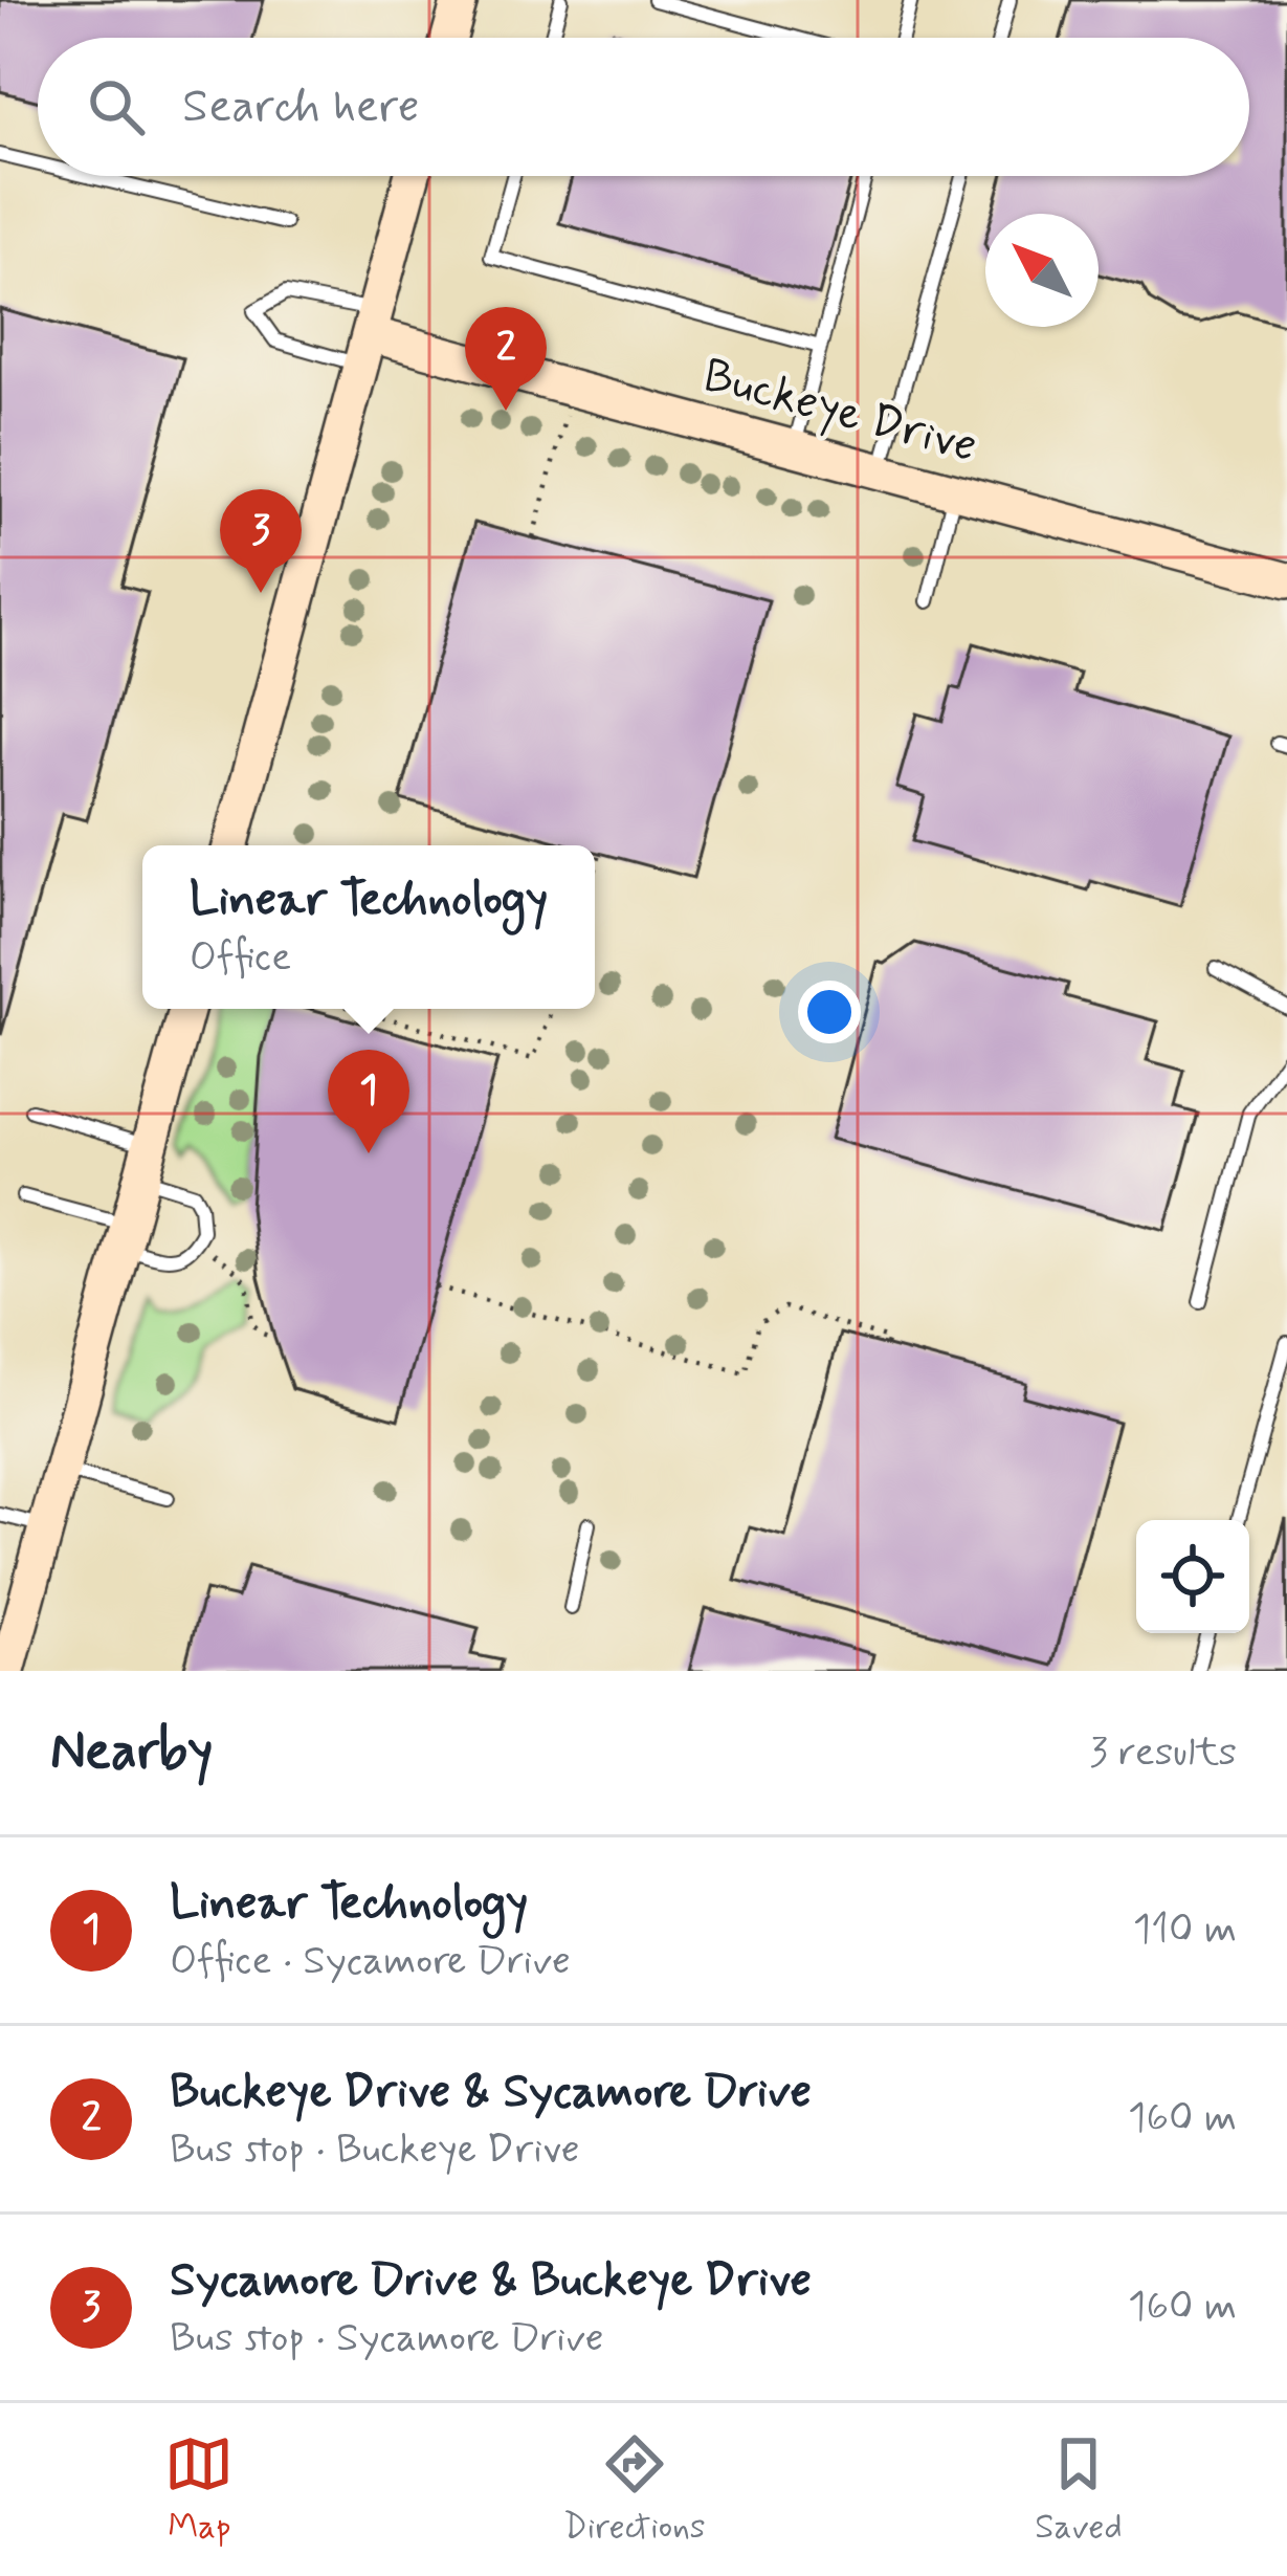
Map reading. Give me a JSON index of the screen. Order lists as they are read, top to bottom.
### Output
{
  "streets": {
    "street": ["Buckeye Drive"]
  },
  "north": "top left",
  "page": {
    "search": "Search here",
    "pins": ["2", "3", "1"],
    "popup": ["Linear Technology", "Office"],
    "heading": ["Nearby", "3 results"],
    "list": [
      {
        "mark": "1",
        "name": "Linear Technology",
        "note": "Office · Sycamore Drive",
        "value": "110 m"
      },
      {
        "mark": "2",
        "name": "Buckeye Drive & Sycamore Drive",
        "note": "Bus stop · Buckeye Drive",
        "value": "160 m"
      },
      {
        "mark": "3",
        "name": "Sycamore Drive & Buckeye Drive",
        "note": "Bus stop · Sycamore Drive",
        "value": "160 m"
      }
    ],
    "nav": ["Map", "Directions", "Saved"]
  }
}
